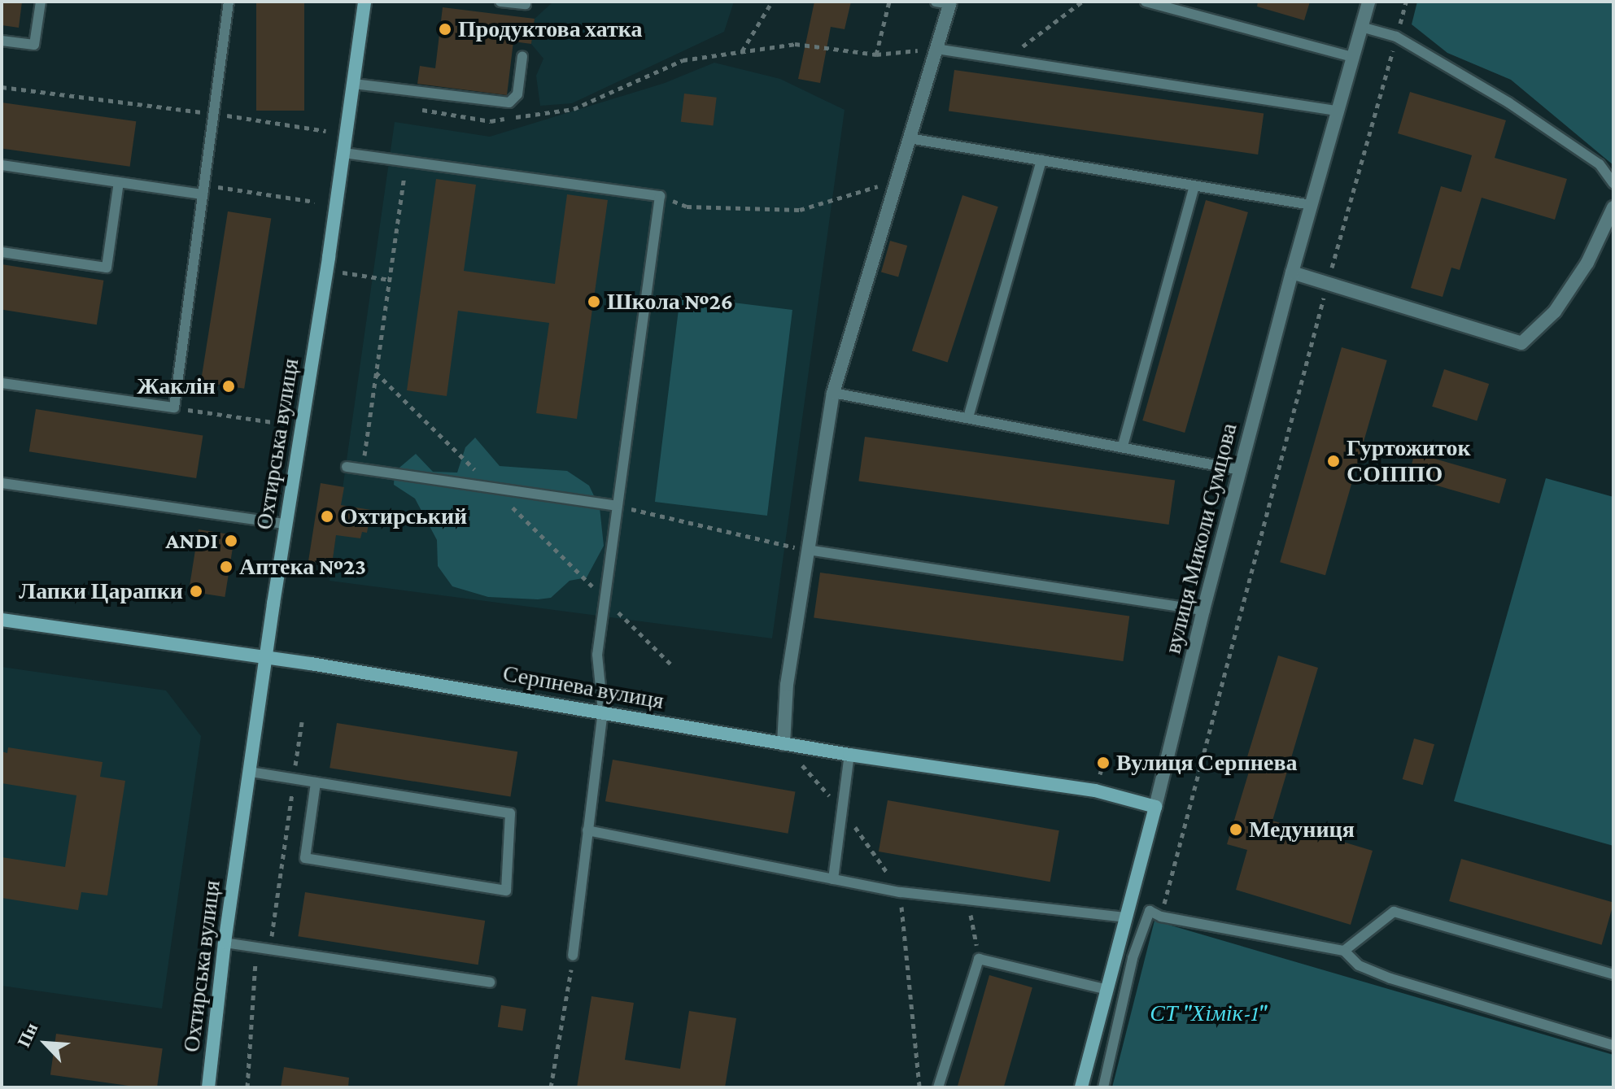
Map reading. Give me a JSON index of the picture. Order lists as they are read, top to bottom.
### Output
{
  "streets": {
    "street": ["Охтирська вулиця", "вулиця Миколи Сумцова", "Серпнева вулиця"]
  },
  "crossings": [
    ["Охтирська вулиця", "Серпнева вулиця"],
    ["вулиця Миколи Сумцова", "Серпнева вулиця"]
  ],
  "parks": ["СТ \"Хімік-1\""],
  "places": [
    "Продуктова хатка",
    "Школа №26",
    "Жаклін",
    "Гуртожиток СОІППО",
    "Охтирський",
    "ANDI",
    "Аптека №23",
    "Лапки Царапки",
    "Вулиця Серпнева",
    "Медуниця"
  ],
  "north": "top left"
}
